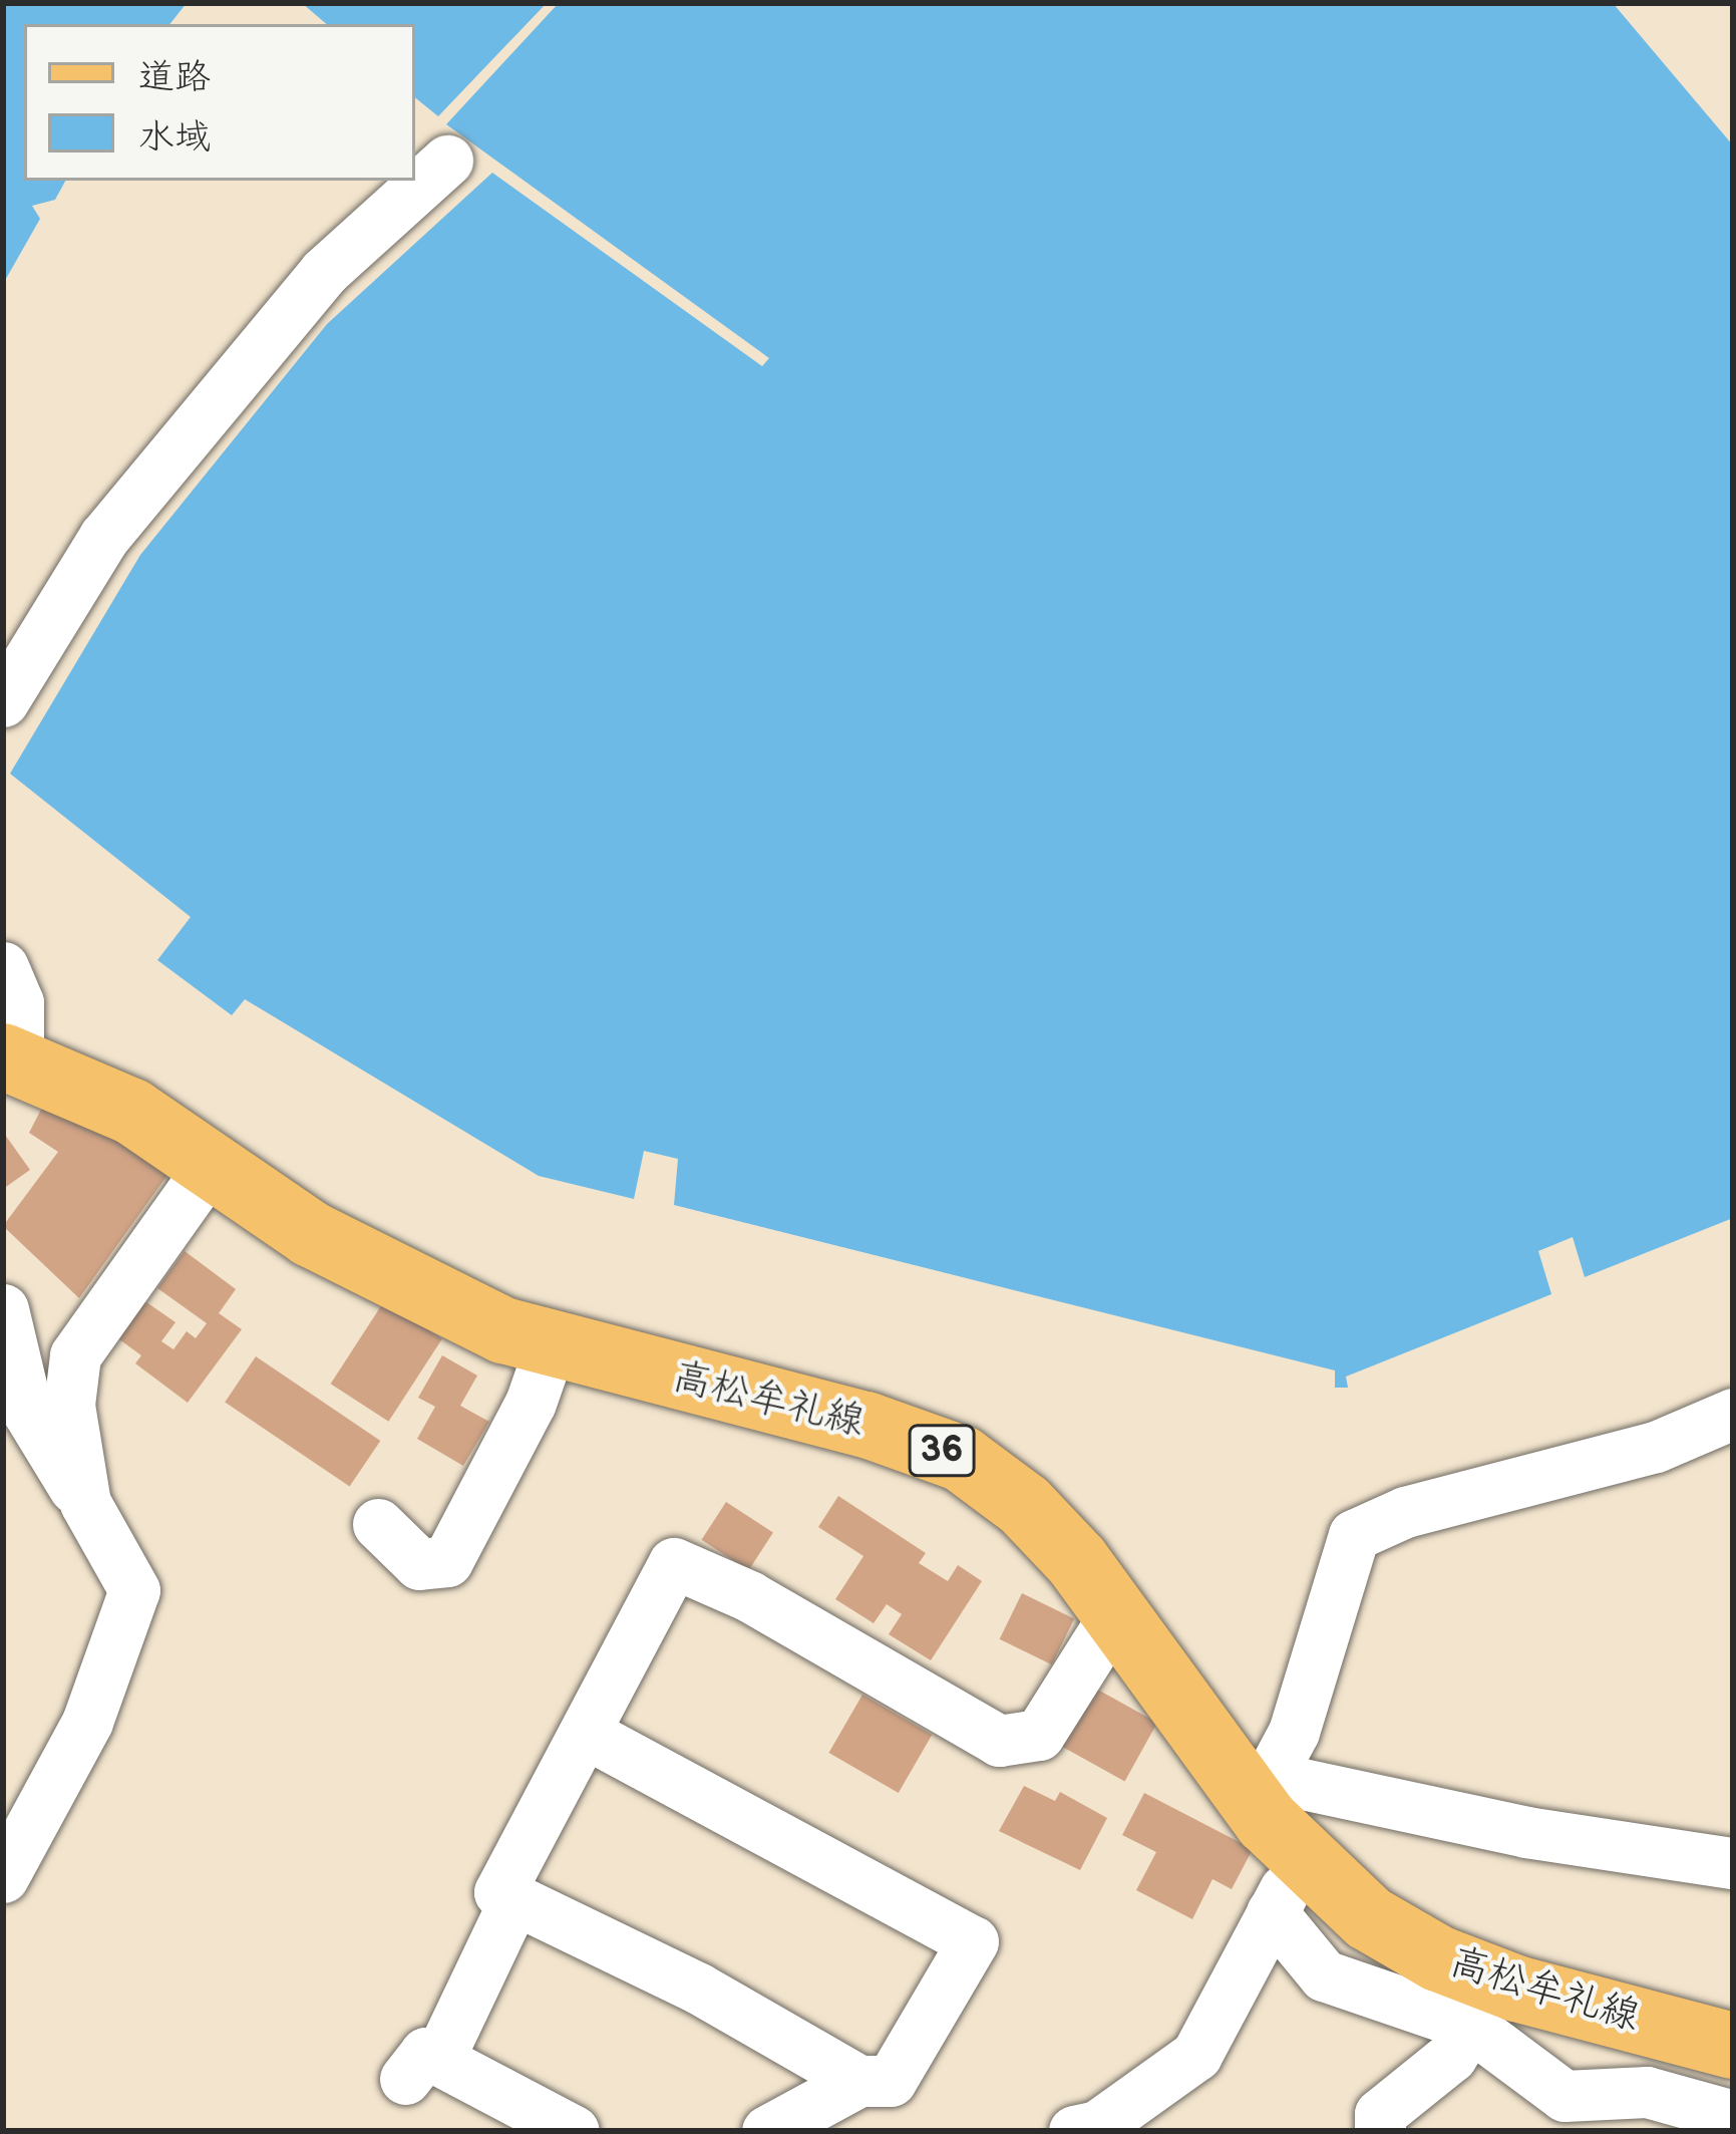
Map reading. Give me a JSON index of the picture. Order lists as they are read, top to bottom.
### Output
{
  "streets": {
    "main road": ["高松牟礼線", "36"]
  },
  "legend": ["道路", "水域"]
}
